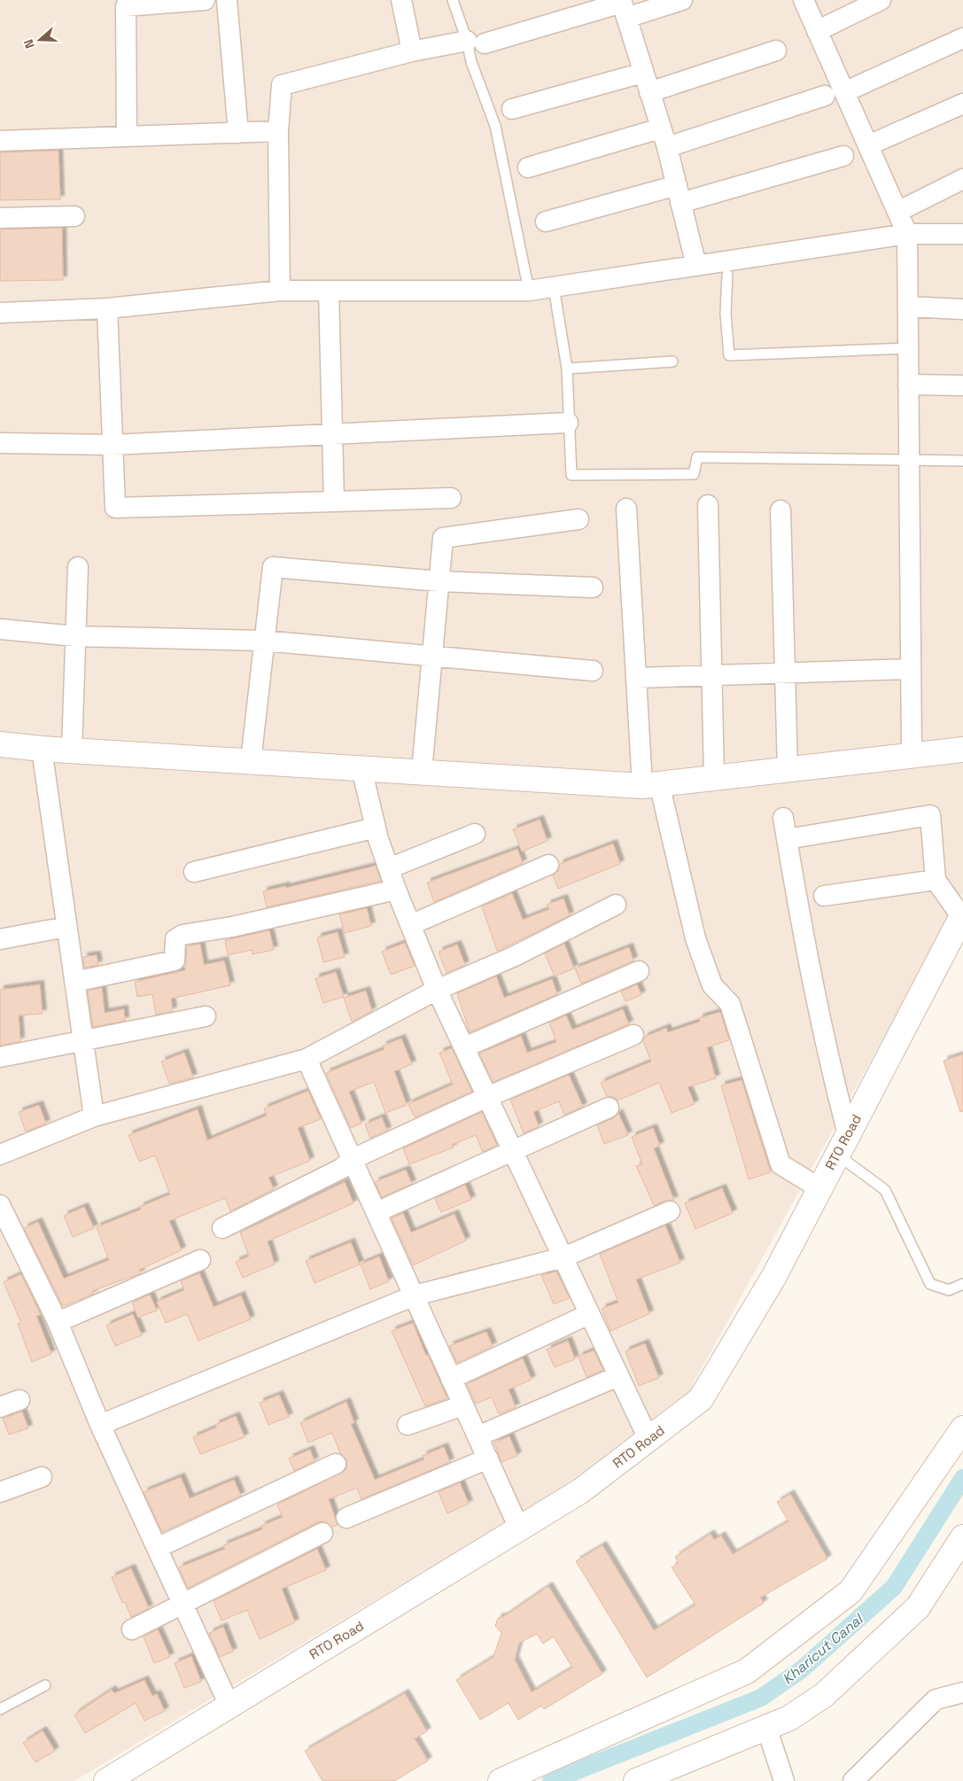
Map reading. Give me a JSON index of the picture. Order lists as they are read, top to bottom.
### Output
{
  "streets": {
    "street": ["RTO Road"]
  },
  "water": ["Kharicut Canal"],
  "north": "left"
}
